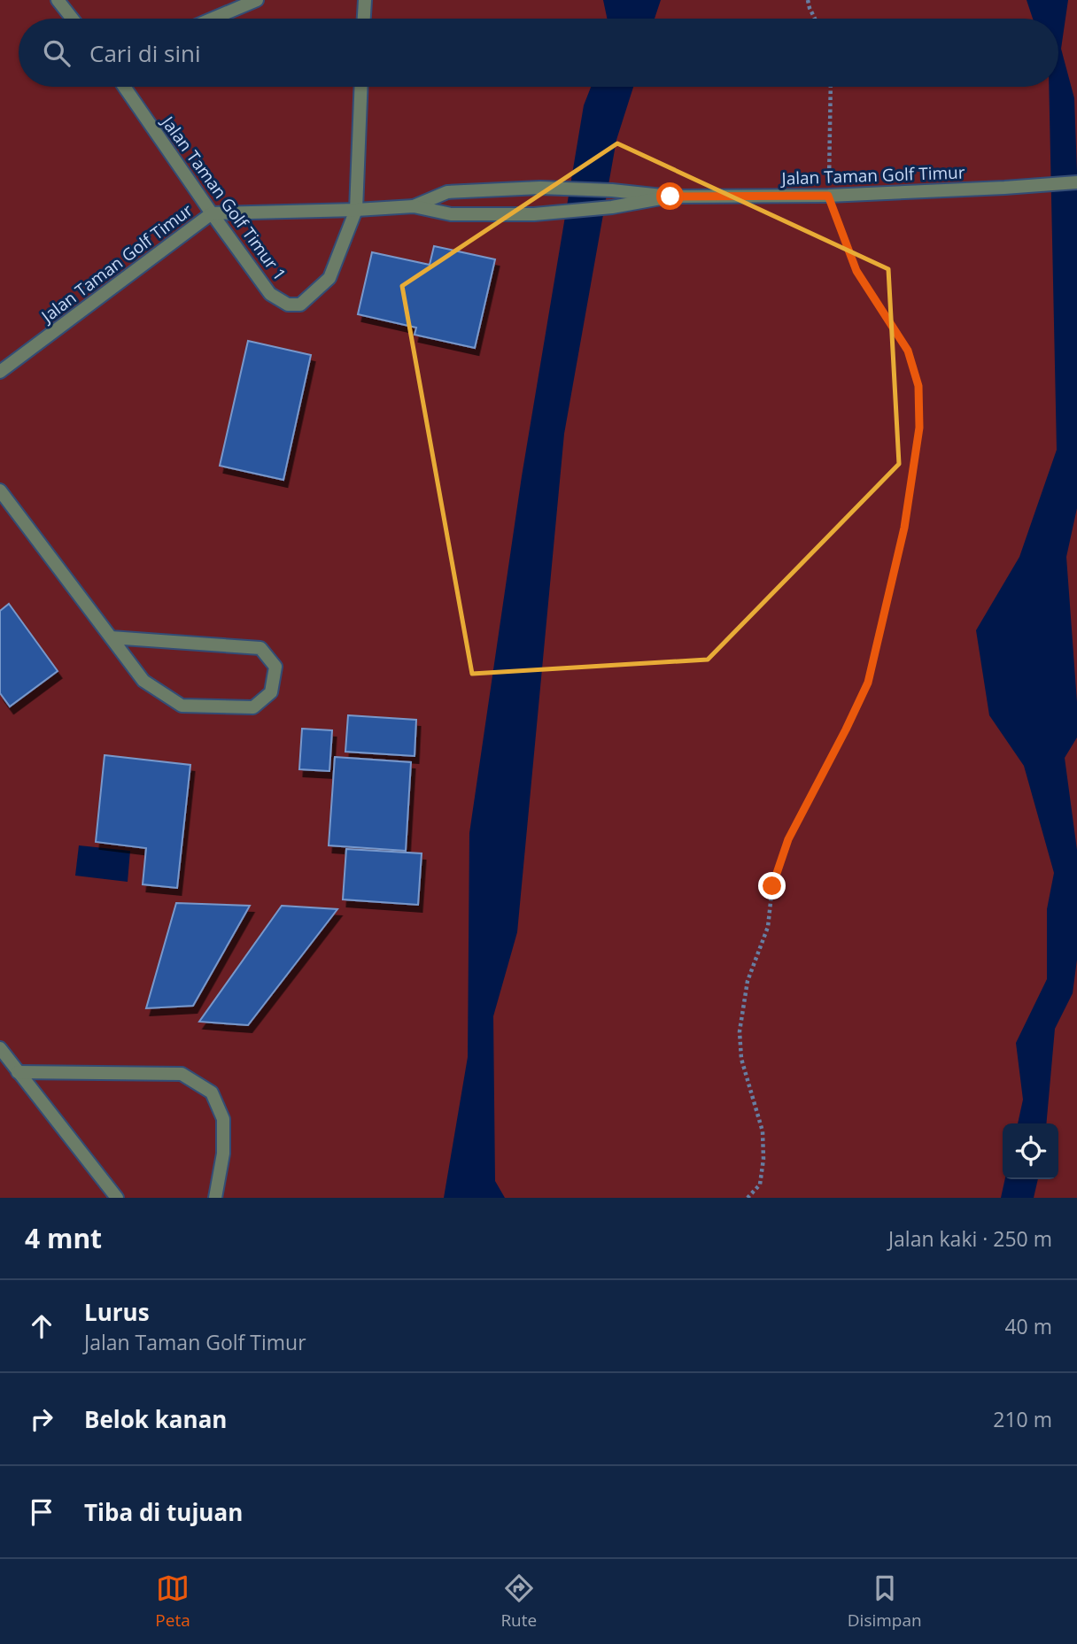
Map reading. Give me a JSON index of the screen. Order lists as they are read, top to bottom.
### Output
{
  "streets": {
    "street": ["Jalan Taman Golf Timur", "Jalan Taman Golf Timur 1"]
  },
  "crossings": [
    ["Jalan Taman Golf Timur", "Jalan Taman Golf Timur 1"]
  ],
  "page": {
    "search": "Cari di sini",
    "heading": ["4 mnt", "Jalan kaki · 250 m"],
    "list": [
      ["Lurus", "Jalan Taman Golf Timur", "40 m"],
      ["Belok kanan", "210 m"],
      "Tiba di tujuan"
    ],
    "nav": ["Peta", "Rute", "Disimpan"]
  }
}
